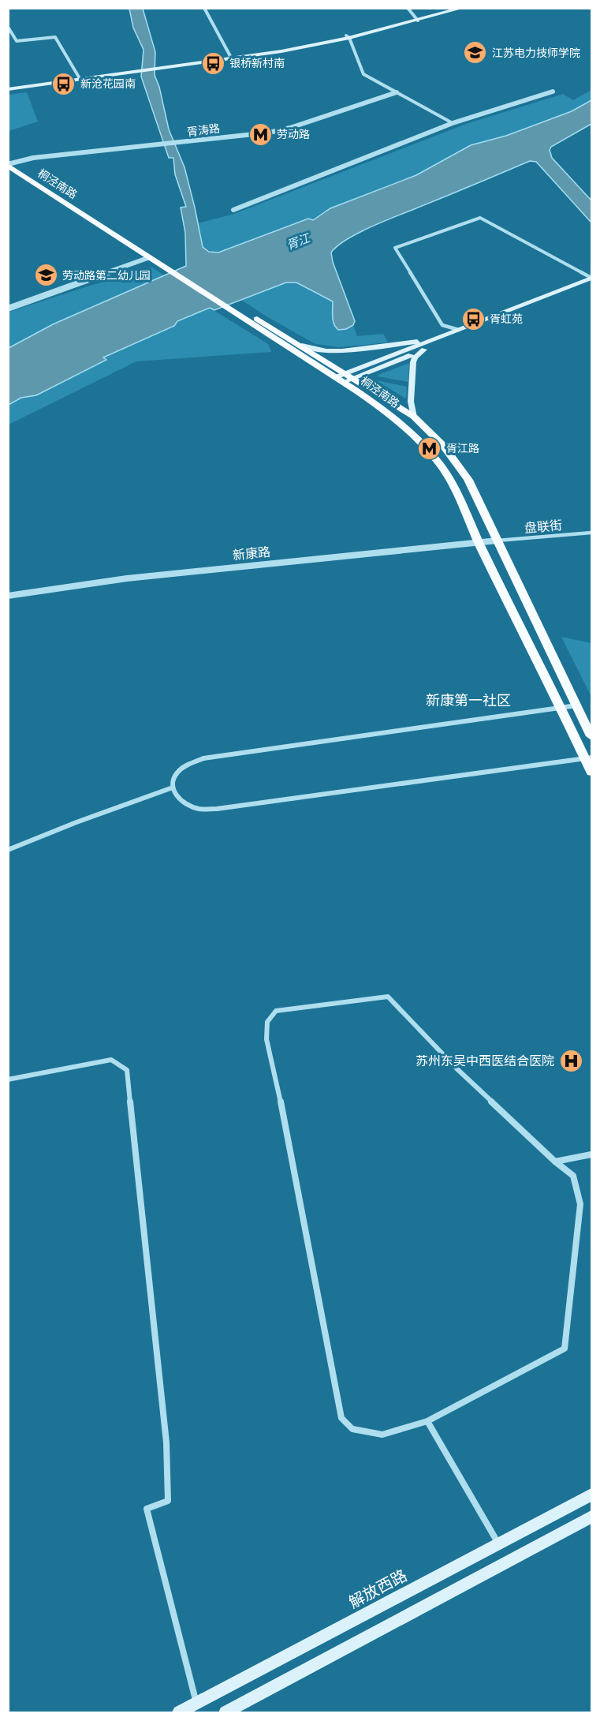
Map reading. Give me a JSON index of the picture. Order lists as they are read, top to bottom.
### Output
{
  "streets": {
    "main road": ["桐泾南路", "解放西路"],
    "street": ["胥涛路", "盘联街", "新康路"]
  },
  "crossings": [
    ["胥涛路", "桐泾南路"],
    ["桐泾南路", "盘联街"],
    ["桐泾南路", "新康路"],
    ["盘联街", "新康路"]
  ],
  "districts": ["新康第一社区"],
  "water": ["胥江"],
  "places": {
    "school or university": ["江苏电力技师学院", "劳动路第二幼儿园"],
    "bus stop": ["银桥新村南", "新沧花园南", "胥虹苑"],
    "metro station": ["劳动路", "胥江路"],
    "hospital": ["苏州东吴中西医结合医院"]
  }
}
